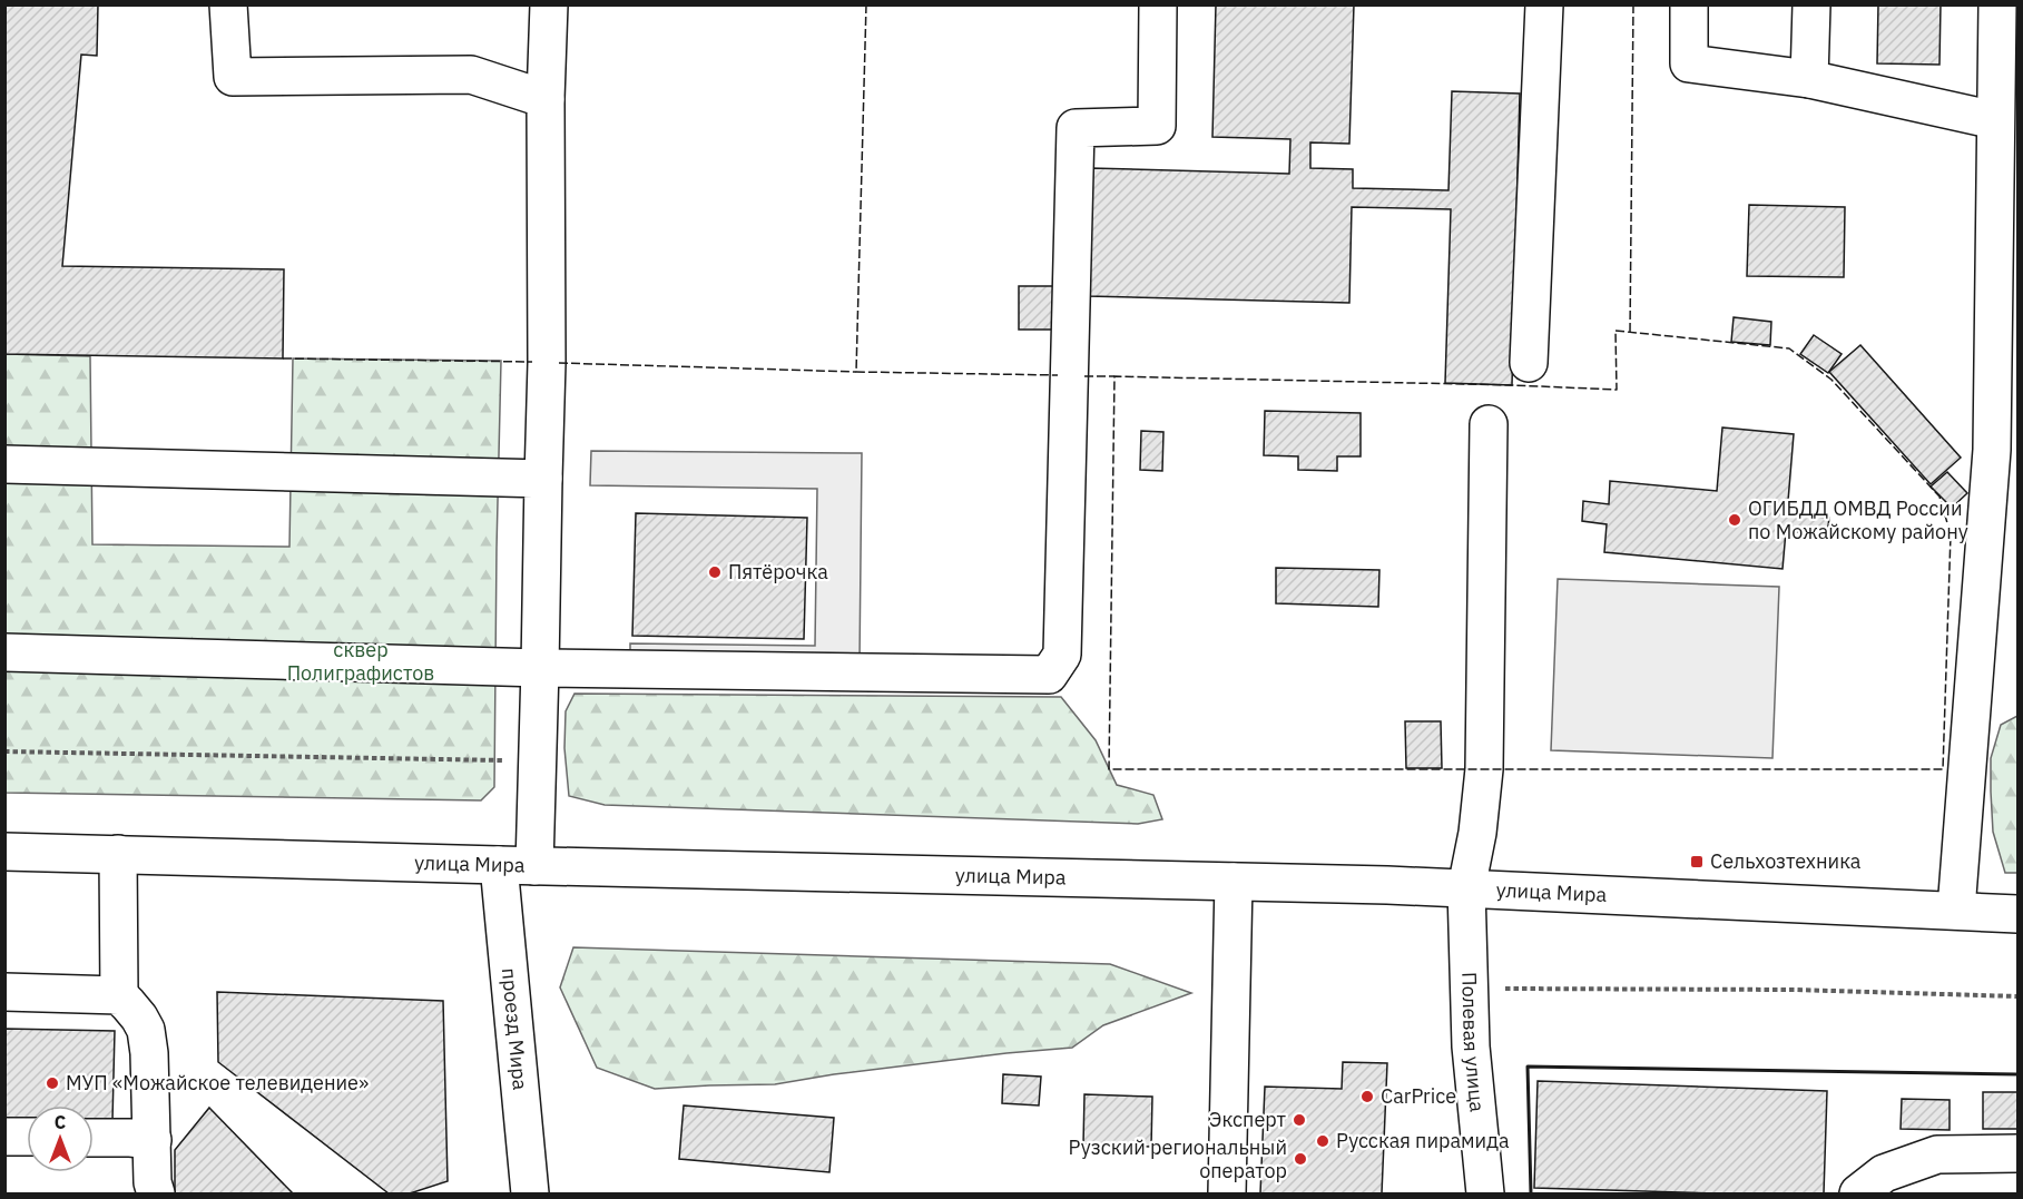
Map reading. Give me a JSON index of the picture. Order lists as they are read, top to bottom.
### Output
{
  "streets": {
    "main road": ["улица Мира", "проезд Мира", "Полевая улица"]
  },
  "crossings": [
    ["улица Мира", "проезд Мира"],
    ["улица Мира", "Полевая улица"]
  ],
  "parks": ["сквер Полиграфистов"],
  "places": {
    "other": [
      "ОГИБДД ОМВД России по Можайскому району",
      "Пятёрочка",
      "МУП «Можайское телевидение»",
      "CarPrice",
      "Эксперт",
      "Русская пирамида",
      "Рузский региональный оператор"
    ],
    "transit": ["Сельхозтехника"]
  },
  "north": "top"
}
